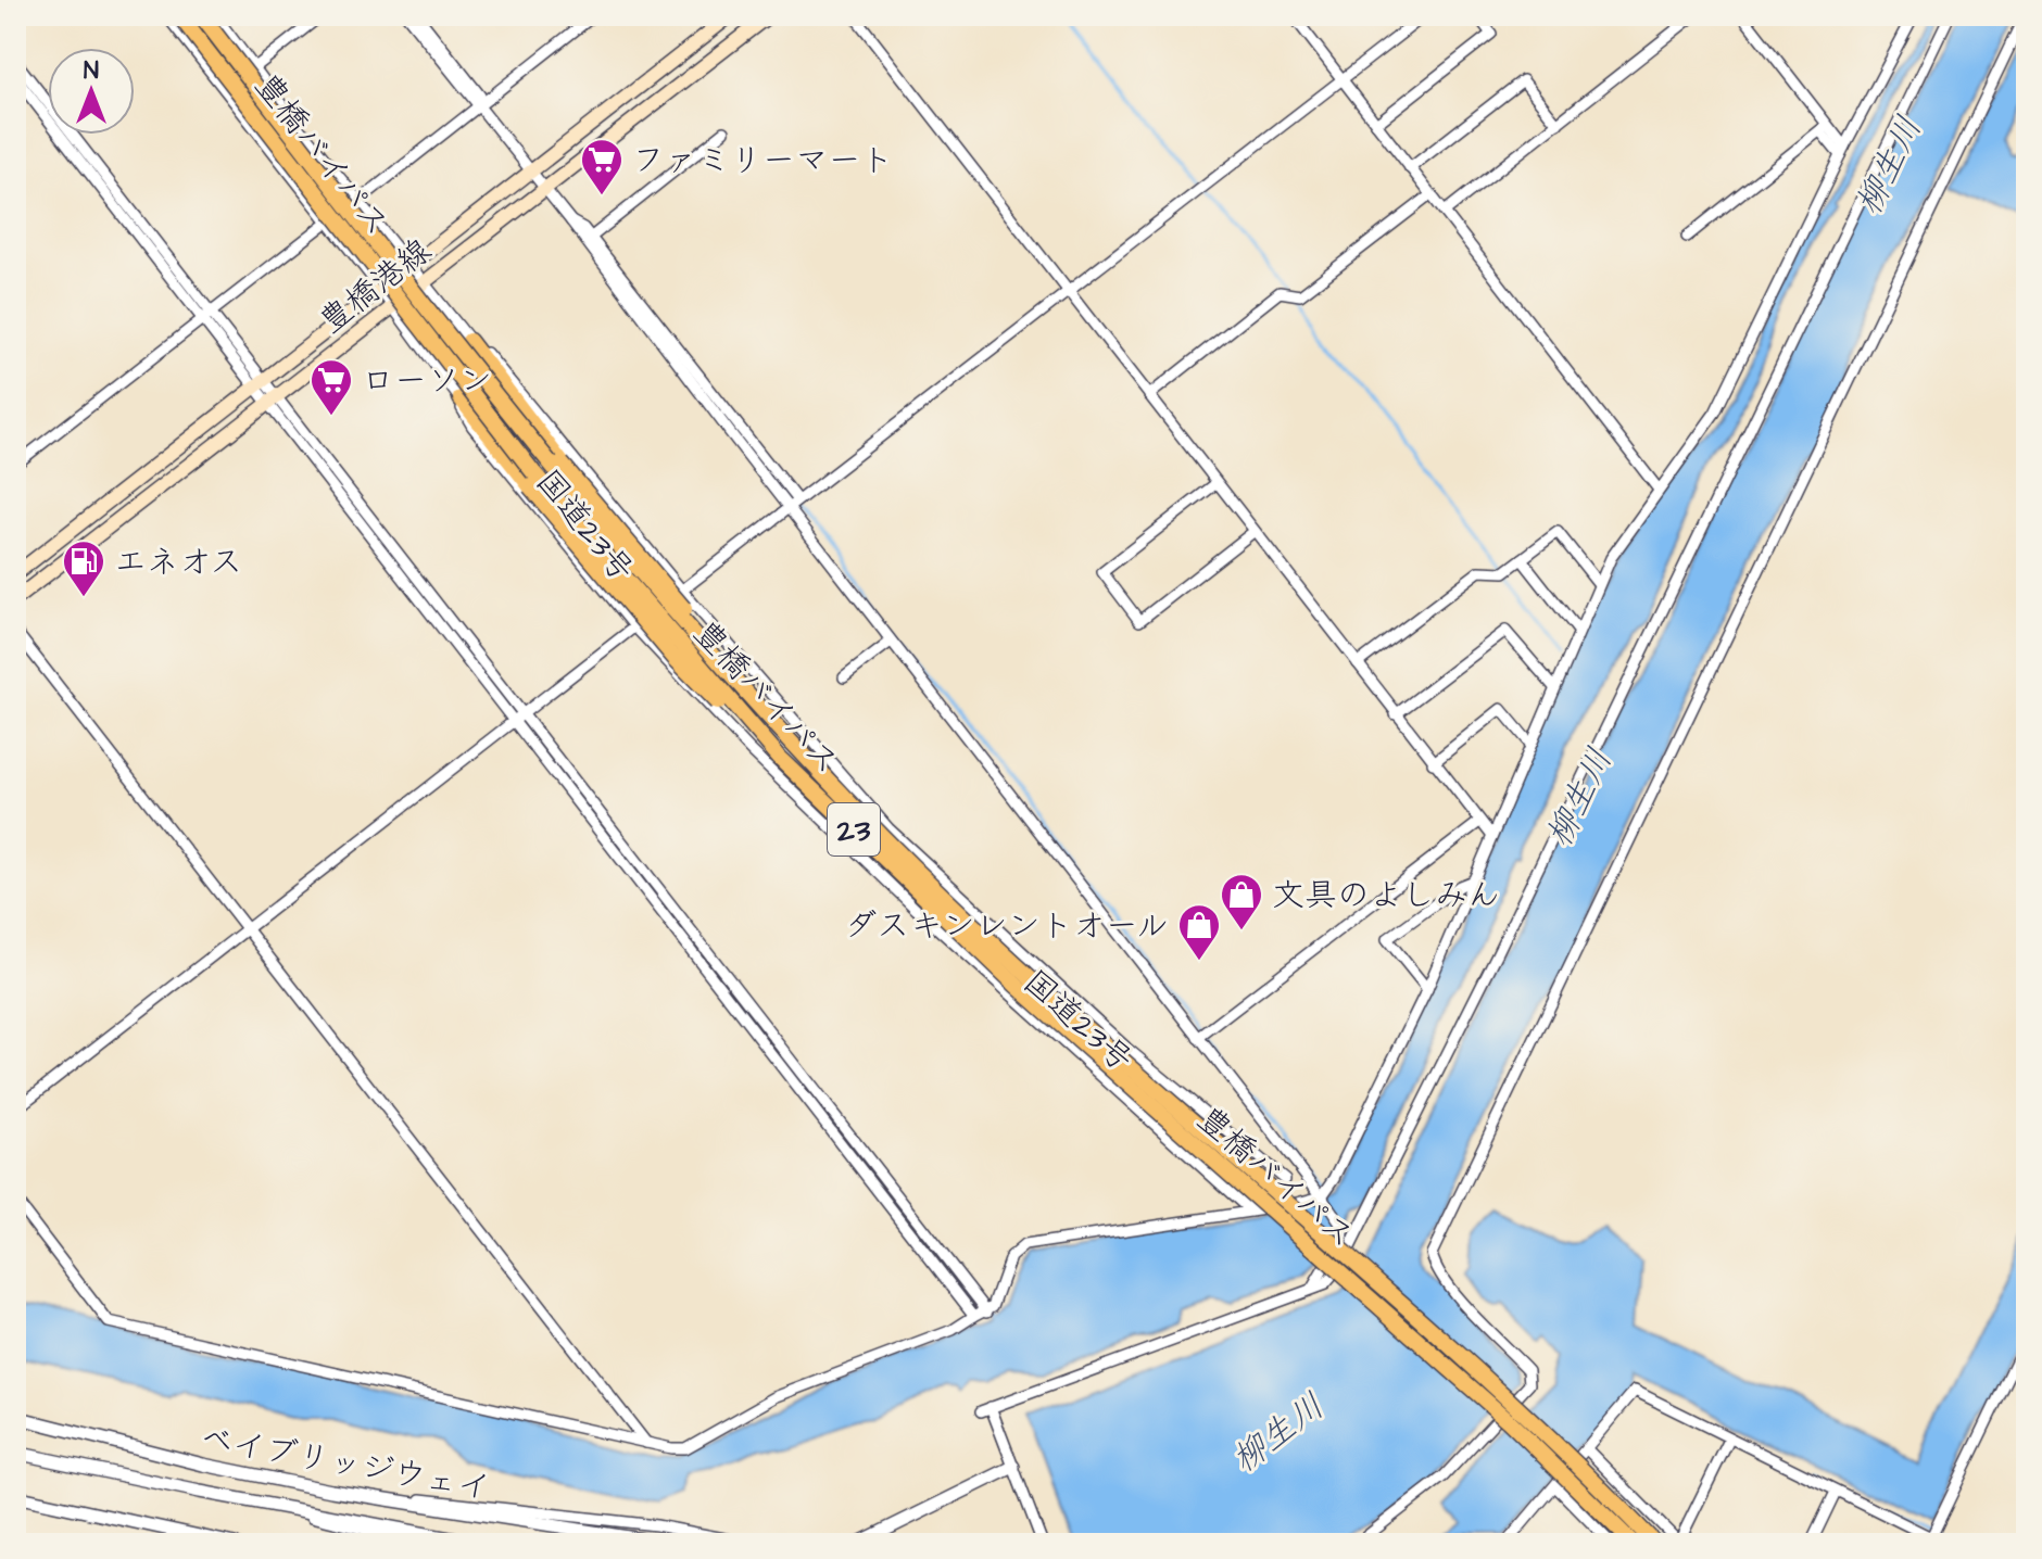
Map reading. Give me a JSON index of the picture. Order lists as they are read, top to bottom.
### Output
{
  "streets": {
    "highway": ["豊橋バイパス", "23"],
    "main road": ["豊橋港線"],
    "street": ["国道23号", "ベイブリッジウェイ"]
  },
  "crossings": [
    ["豊橋バイパス", "23"],
    ["国道23号", "23"]
  ],
  "water": ["柳生川"],
  "places": {
    "supermarket": ["ファミリーマート", "ローソン"],
    "fuel station": ["エネオス"],
    "shop": ["文具のよしみん", "ダスキンレントオール"]
  },
  "north": "top"
}
